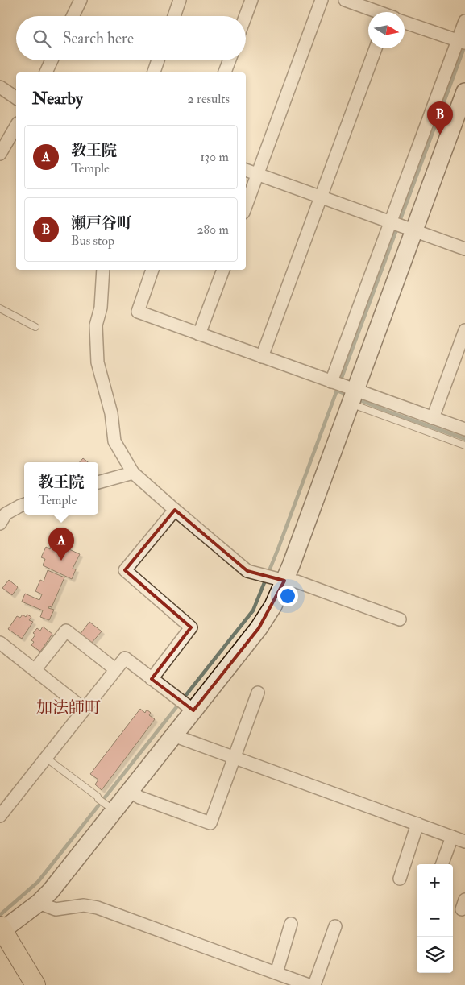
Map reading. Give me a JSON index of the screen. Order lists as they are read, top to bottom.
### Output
{
  "districts": ["加法師町"],
  "north": "right",
  "page": {
    "search": "Search here",
    "heading": ["Nearby", "2 results"],
    "pins": ["B", "A"],
    "list": [
      {
        "mark": "A",
        "name": "教王院",
        "note": "Temple",
        "value": "130 m"
      },
      {
        "mark": "B",
        "name": "瀬戸谷町",
        "note": "Bus stop",
        "value": "280 m"
      }
    ],
    "popup": ["教王院", "Temple"],
    "map_buttons": ["+", "−"]
  }
}
